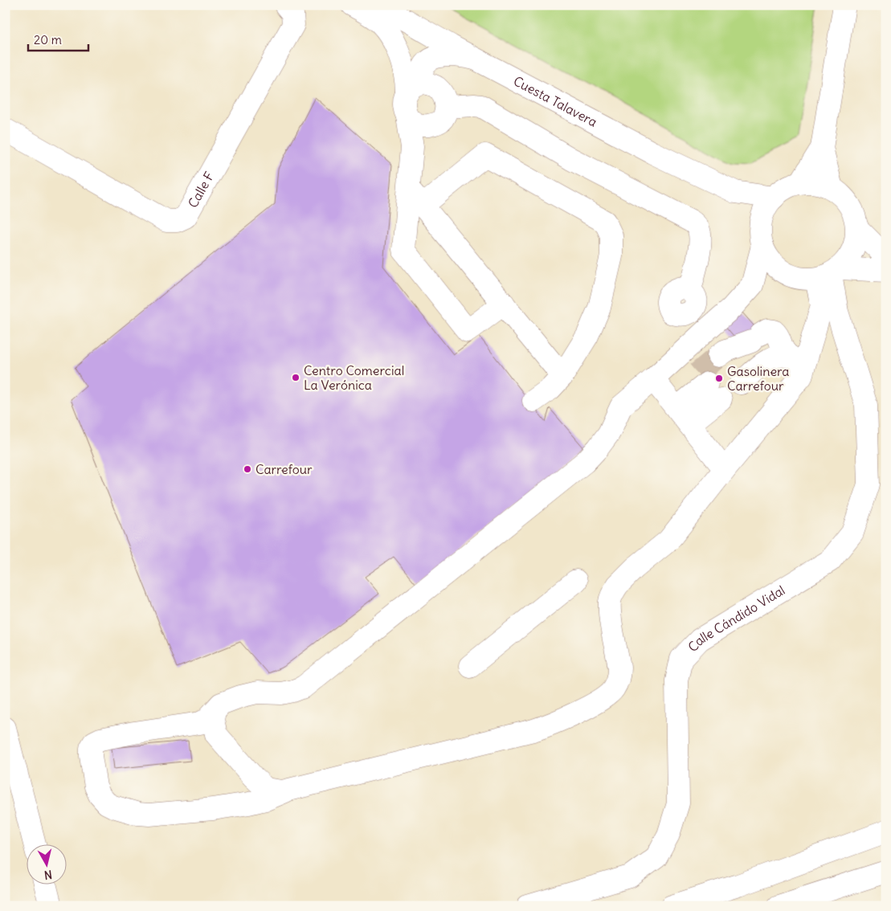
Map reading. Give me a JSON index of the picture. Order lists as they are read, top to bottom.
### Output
{
  "streets": {
    "street": ["Cuesta Talavera", "Calle F", "Calle Cándido Vidal"]
  },
  "crossings": [
    ["Cuesta Talavera", "Calle Cándido Vidal"]
  ],
  "places": ["Centro Comercial La Verónica", "Gasolinera Carrefour", "Carrefour"],
  "scale_bar": "20 m",
  "north": "bottom"
}
